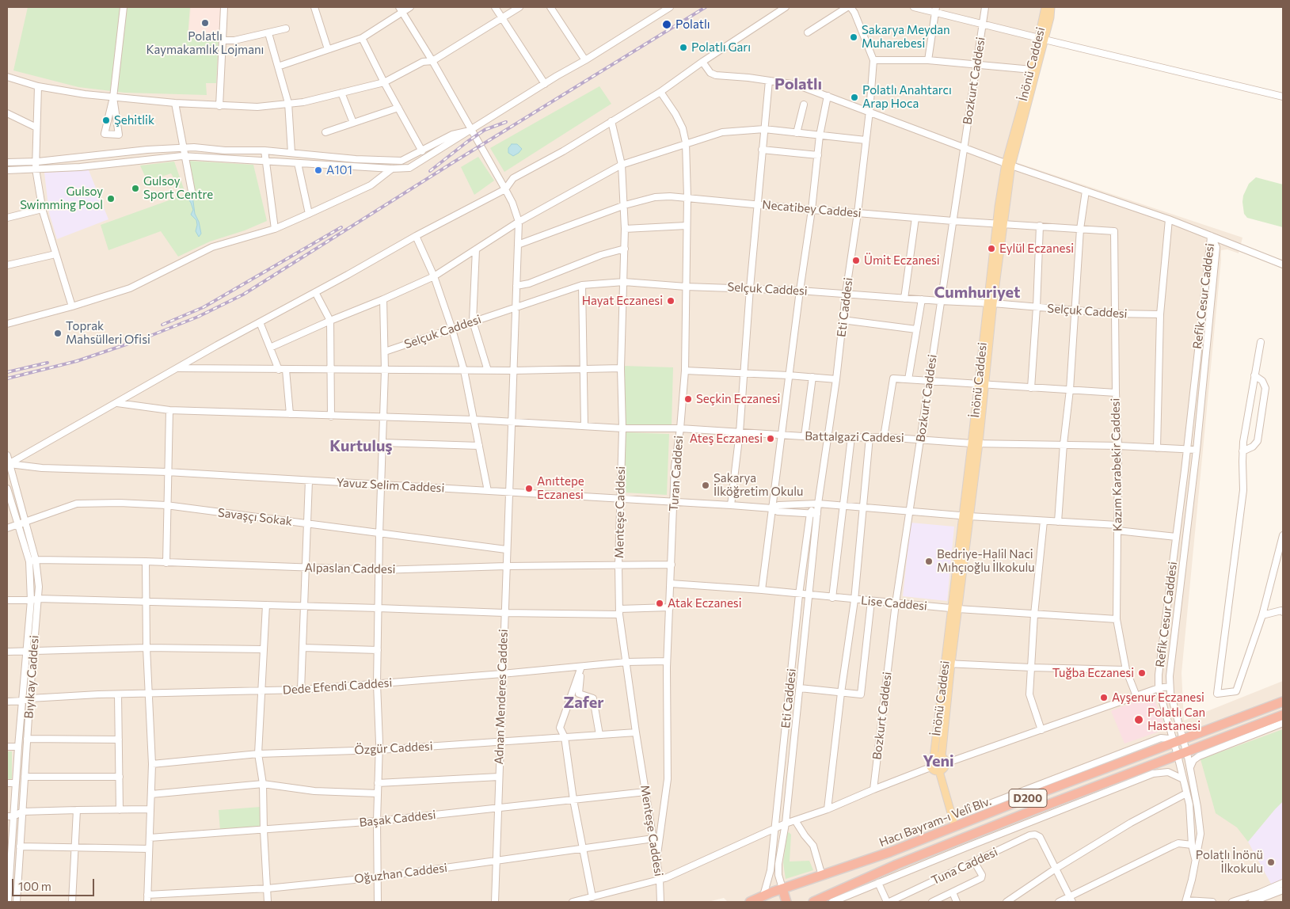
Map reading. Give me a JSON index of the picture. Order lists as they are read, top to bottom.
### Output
{
  "streets": {
    "highway": ["D200", "Hacı Bayram-ı Velî Blv."],
    "main road": ["İnönü Caddesi"],
    "street": [
      "Bozkurt Caddesi",
      "Necatibey Caddesi",
      "Selçuk Caddesi",
      "Refik Cesur Caddesi",
      "Eti Caddesi",
      "Battalgazi Caddesi",
      "Kazım Karabekir Caddesi",
      "Turan Caddesi",
      "Yavuz Selim Caddesi",
      "Menteşe Caddesi",
      "Savaşçı Sokak",
      "Alpaslan Caddesi",
      "Lise Caddesi",
      "Bıyıkay Caddesi",
      "Dede Efendi Caddesi",
      "Adnan Menderes Caddesi",
      "Özgür Caddesi",
      "Başak Caddesi",
      "Tuna Caddesi",
      "Oğuzhan Caddesi"
    ]
  },
  "crossings": [
    ["İnönü Caddesi", "Necatibey Caddesi"],
    ["İnönü Caddesi", "Selçuk Caddesi"],
    ["İnönü Caddesi", "Battalgazi Caddesi"],
    ["İnönü Caddesi", "Yavuz Selim Caddesi"],
    ["İnönü Caddesi", "Lise Caddesi"],
    ["Bozkurt Caddesi", "Necatibey Caddesi"],
    ["Bozkurt Caddesi", "Selçuk Caddesi"],
    ["Bozkurt Caddesi", "Battalgazi Caddesi"],
    ["Bozkurt Caddesi", "Yavuz Selim Caddesi"],
    ["Bozkurt Caddesi", "Lise Caddesi"],
    ["Necatibey Caddesi", "Eti Caddesi"],
    ["Necatibey Caddesi", "Kazım Karabekir Caddesi"],
    ["Necatibey Caddesi", "Turan Caddesi"],
    ["Necatibey Caddesi", "Menteşe Caddesi"],
    ["Necatibey Caddesi", "Adnan Menderes Caddesi"],
    ["Selçuk Caddesi", "Eti Caddesi"],
    ["Selçuk Caddesi", "Kazım Karabekir Caddesi"],
    ["Selçuk Caddesi", "Turan Caddesi"],
    ["Selçuk Caddesi", "Menteşe Caddesi"],
    ["Selçuk Caddesi", "Adnan Menderes Caddesi"],
    ["Refik Cesur Caddesi", "Battalgazi Caddesi"],
    ["Refik Cesur Caddesi", "Yavuz Selim Caddesi"],
    ["Refik Cesur Caddesi", "Hacı Bayram-ı Velî Blv."],
    ["Eti Caddesi", "Battalgazi Caddesi"],
    ["Eti Caddesi", "Yavuz Selim Caddesi"],
    ["Eti Caddesi", "Lise Caddesi"],
    ["Eti Caddesi", "D200"],
    ["Eti Caddesi", "Hacı Bayram-ı Velî Blv."],
    ["Battalgazi Caddesi", "Kazım Karabekir Caddesi"],
    ["Battalgazi Caddesi", "Turan Caddesi"],
    ["Battalgazi Caddesi", "Menteşe Caddesi"],
    ["Battalgazi Caddesi", "Adnan Menderes Caddesi"],
    ["Kazım Karabekir Caddesi", "Yavuz Selim Caddesi"],
    ["Kazım Karabekir Caddesi", "Lise Caddesi"],
    ["Turan Caddesi", "Yavuz Selim Caddesi"],
    ["Turan Caddesi", "Menteşe Caddesi"],
    ["Turan Caddesi", "Alpaslan Caddesi"],
    ["Turan Caddesi", "Lise Caddesi"],
    ["Turan Caddesi", "Dede Efendi Caddesi"],
    ["Yavuz Selim Caddesi", "Menteşe Caddesi"],
    ["Yavuz Selim Caddesi", "Bıyıkay Caddesi"],
    ["Yavuz Selim Caddesi", "Adnan Menderes Caddesi"],
    ["Menteşe Caddesi", "Alpaslan Caddesi"],
    ["Menteşe Caddesi", "Dede Efendi Caddesi"],
    ["Menteşe Caddesi", "Özgür Caddesi"],
    ["Menteşe Caddesi", "Başak Caddesi"],
    ["Menteşe Caddesi", "Oğuzhan Caddesi"],
    ["Savaşçı Sokak", "Bıyıkay Caddesi"],
    ["Savaşçı Sokak", "Adnan Menderes Caddesi"],
    ["Alpaslan Caddesi", "Bıyıkay Caddesi"],
    ["Alpaslan Caddesi", "Adnan Menderes Caddesi"],
    ["Bıyıkay Caddesi", "Dede Efendi Caddesi"],
    ["Dede Efendi Caddesi", "Adnan Menderes Caddesi"],
    ["Adnan Menderes Caddesi", "Özgür Caddesi"],
    ["Adnan Menderes Caddesi", "Başak Caddesi"],
    ["Adnan Menderes Caddesi", "Oğuzhan Caddesi"],
    ["D200", "Hacı Bayram-ı Velî Blv."]
  ],
  "districts": [
    "Polatlı",
    "Cumhuriyet",
    "Kurtuluş",
    "Zafer",
    "Yeni"
  ],
  "places": [
    "Polatlı Kaymakamlık Lojmanı",
    "Polatlı",
    "Sakarya Meydan Muharebesi",
    "Polatlı Garı",
    "Polatlı Anahtarcı Arap Hoca",
    "Şehitlik",
    "A101",
    "Gulsoy Sport Centre",
    "Gulsoy Swimming Pool",
    "Eylül Eczanesi",
    "Ümit Eczanesi",
    "Hayat Eczanesi",
    "Toprak Mahsülleri Ofisi",
    "Seçkin Eczanesi",
    "Ateş Eczanesi",
    "Sakarya İlköğretim Okulu",
    "Anıttepe Eczanesi",
    "Bedriye-Halil Naci Mıhçıoğlu İlkokulu",
    "Atak Eczanesi",
    "Tuğba Eczanesi",
    "Ayşenur Eczanesi",
    "Polatlı Can Hastanesi",
    "Polatlı İnönü İlkokulu"
  ],
  "scale_bar": "100 m"
}
